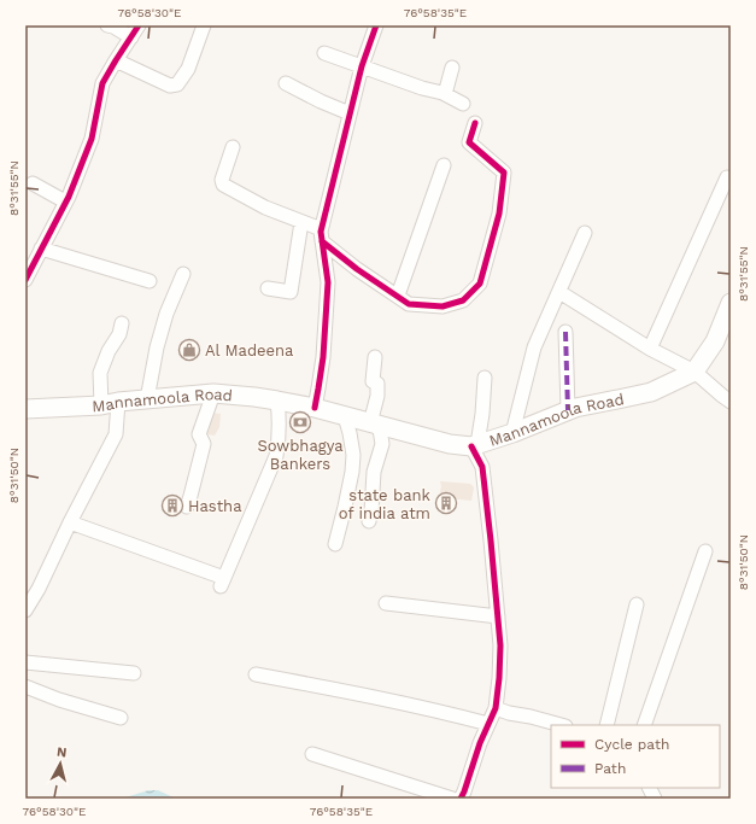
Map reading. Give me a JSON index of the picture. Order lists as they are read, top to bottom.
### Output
{
  "streets": {
    "main road": ["Mannamoola Road"]
  },
  "places": {
    "shop": ["Al Madeena"],
    "bank": ["Sowbhagya Bankers"],
    "building": ["state bank of india atm", "Hastha"]
  },
  "legend": ["Cycle path", "Path"],
  "north": "top",
  "coordinates": [
    "76°58'30\"E",
    "76°58'35\"E",
    "8°31'55\"N",
    "8°31'50\"N"
  ]
}
